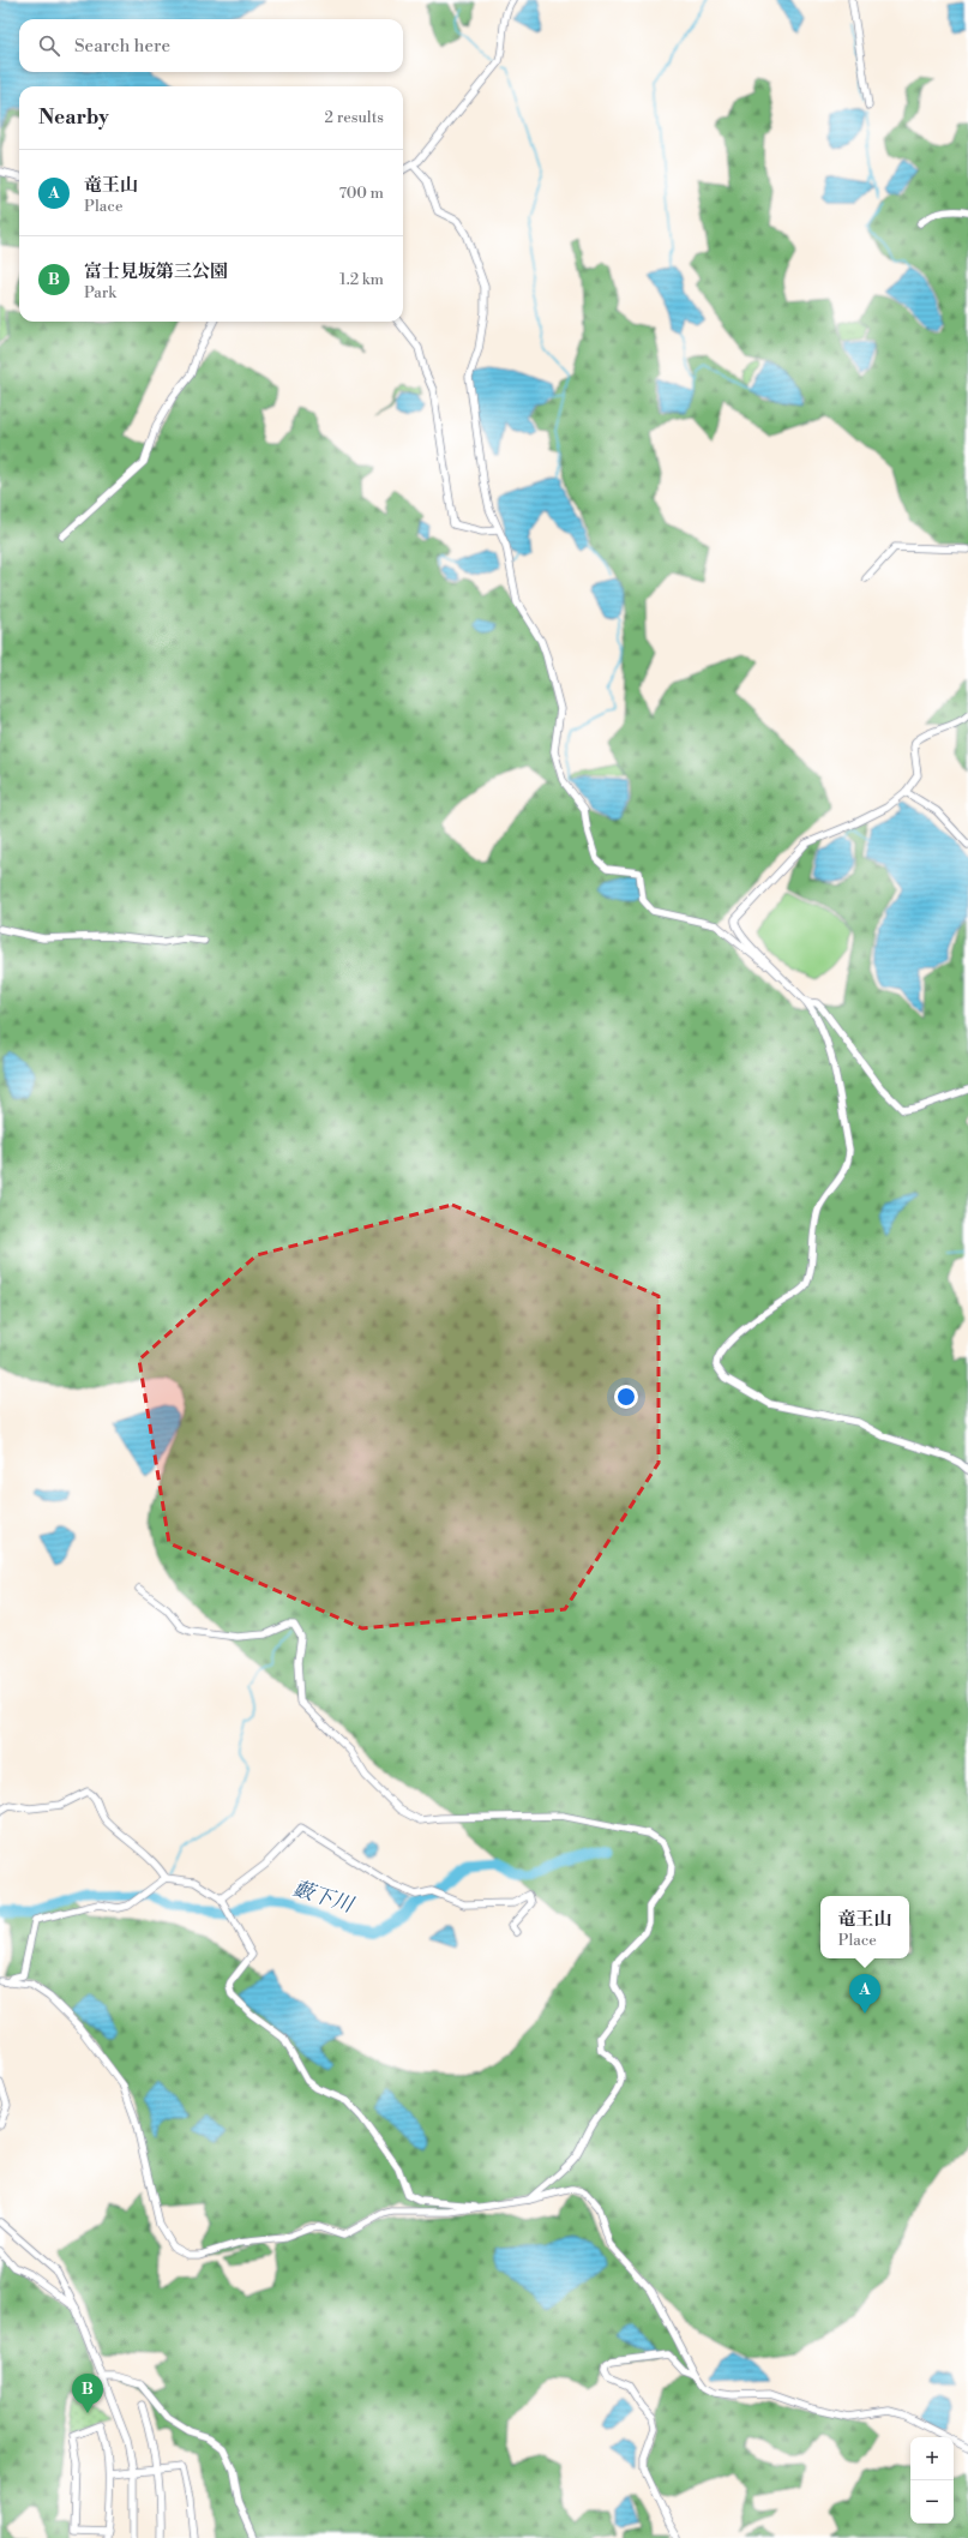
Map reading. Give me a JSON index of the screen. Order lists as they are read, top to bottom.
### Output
{
  "water": ["藪下川"],
  "page": {
    "search": "Search here",
    "heading": ["Nearby", "2 results"],
    "list": [
      {
        "mark": "A",
        "name": "竜王山",
        "note": "Place",
        "value": "700 m"
      },
      {
        "mark": "B",
        "name": "富士見坂第三公園",
        "note": "Park",
        "value": "1.2 km"
      }
    ],
    "popup": ["竜王山", "Place"],
    "pins": ["A", "B"],
    "map_buttons": ["+", "−"]
  }
}
